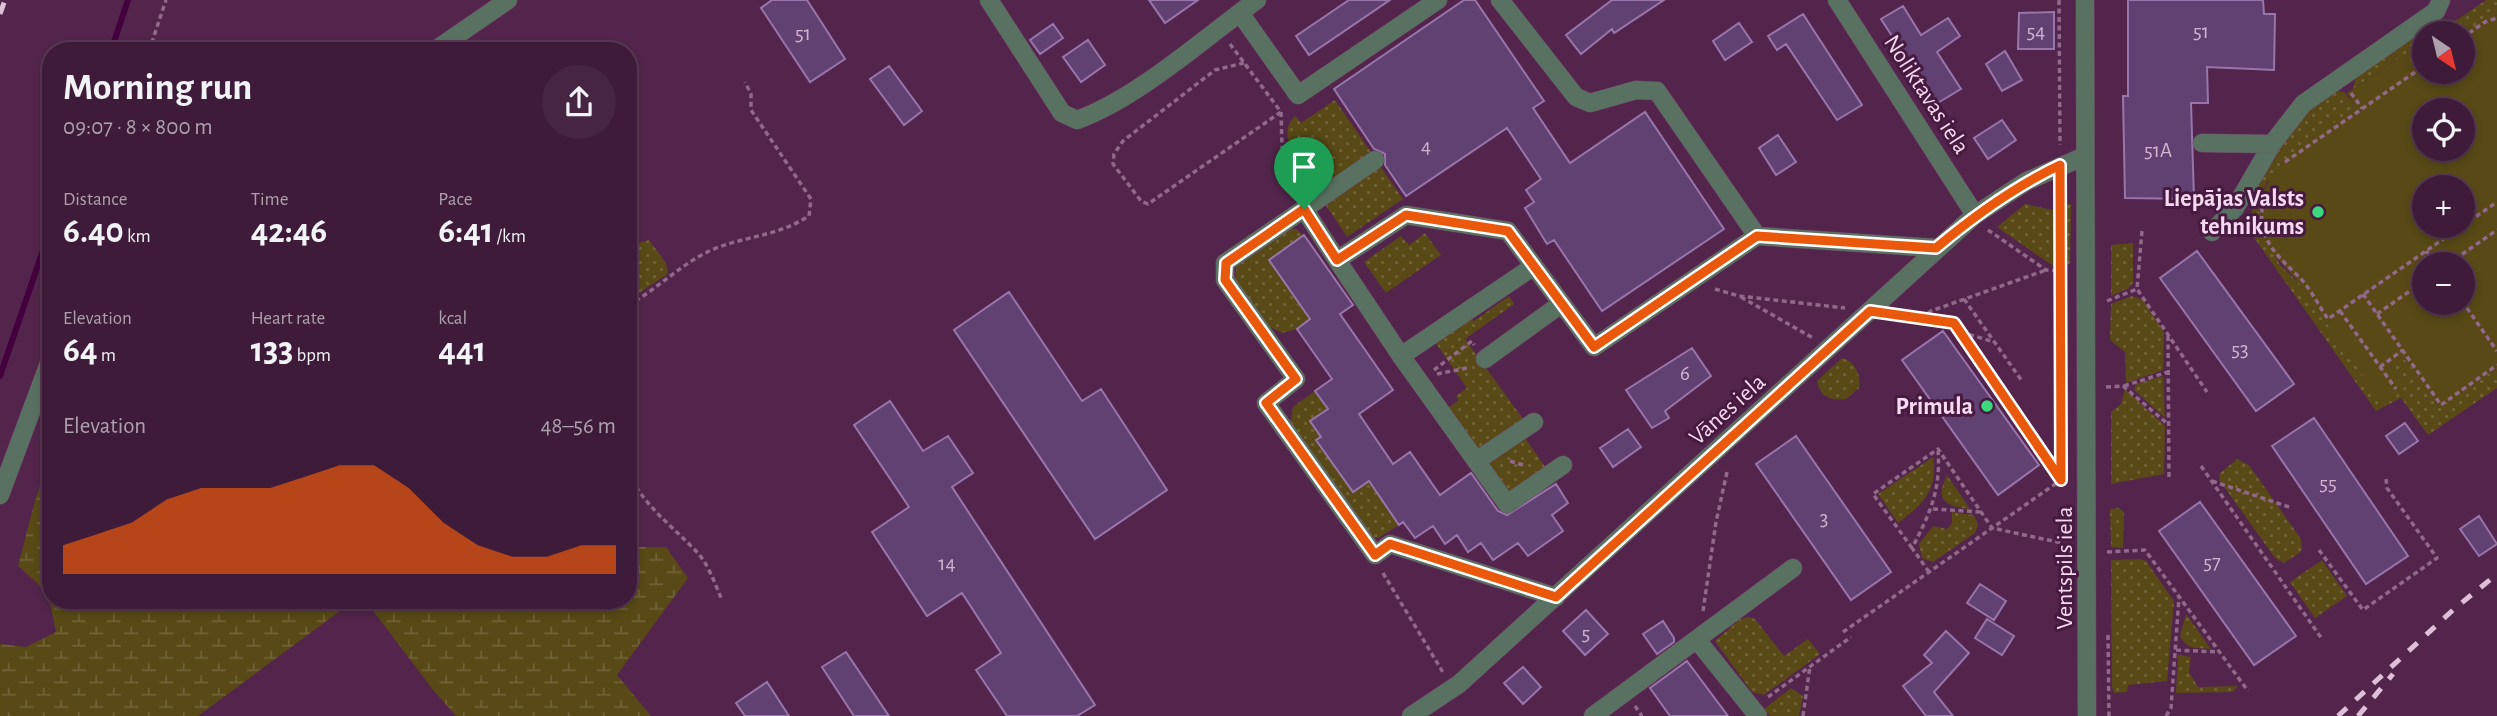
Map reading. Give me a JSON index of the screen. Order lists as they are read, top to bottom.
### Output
{
  "streets": {
    "street": ["Noliktavas iela", "Vānes iela", "Ventspils iela"]
  },
  "crossings": [
    ["Noliktavas iela", "Vānes iela"],
    ["Vānes iela", "Ventspils iela"]
  ],
  "places": ["Liepājas Valsts tehnikums", "Primula"],
  "house_numbers": [
    "54",
    "51",
    "51",
    "4",
    "51A",
    "53",
    "6",
    "55",
    "3",
    "57",
    "14",
    "5"
  ],
  "north": "bottom right",
  "page": {
    "map_buttons": ["+", "−"],
    "heading": ["Morning run", "09:07 · 8 × 800 m"],
    "stats": [
      ["Distance", "6.40 km"],
      ["Time", "42:46"],
      ["Pace", "6:41 /km"],
      ["Elevation", "64 m"],
      ["Heart rate", "133 bpm"],
      ["kcal", "441"]
    ],
    "chart": ["Elevation", "48–56 m"]
  }
}
